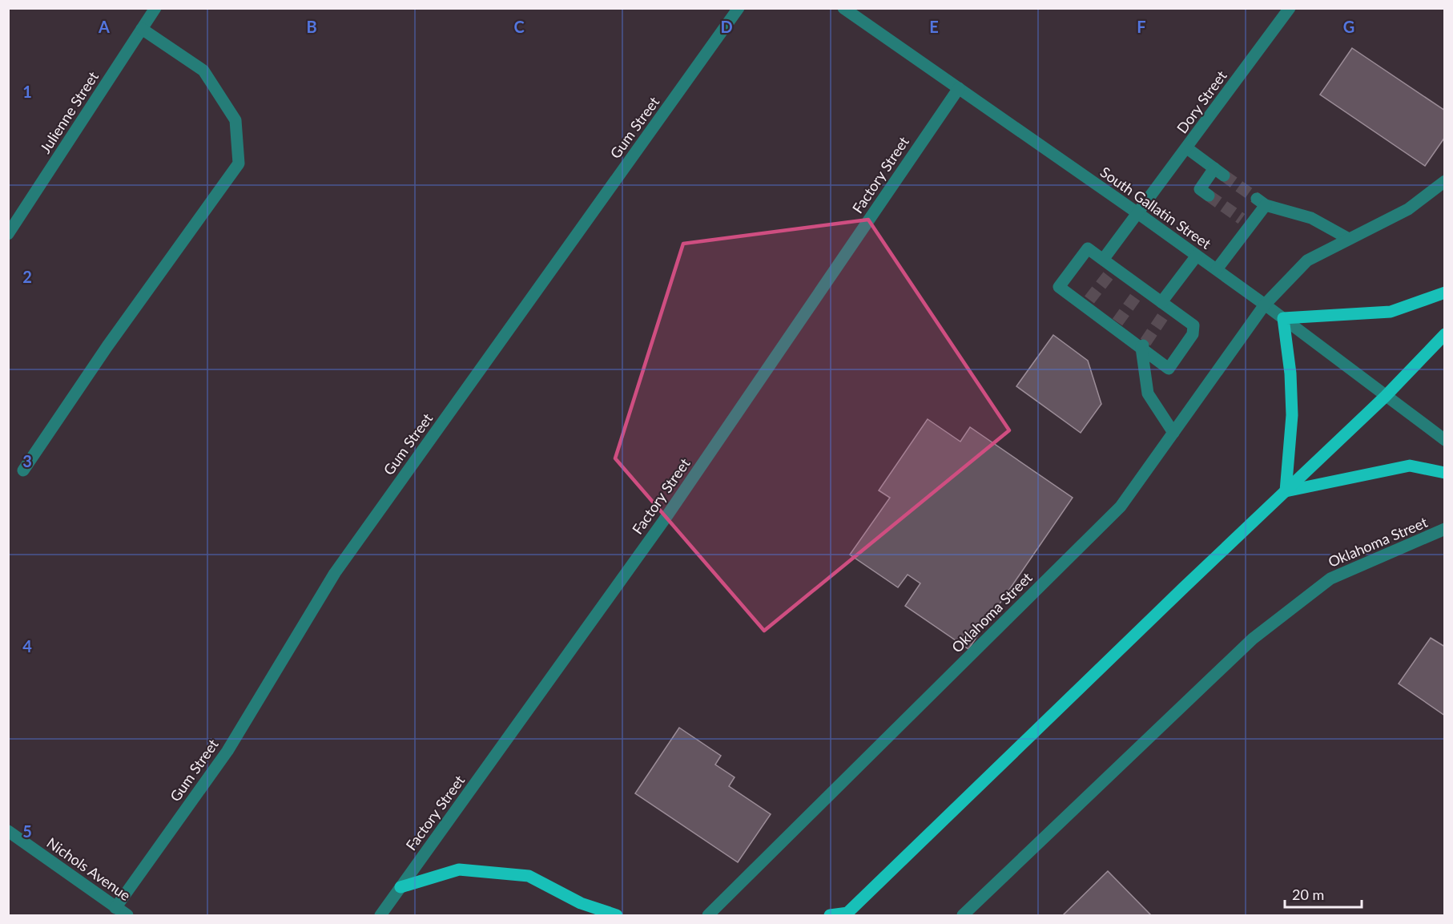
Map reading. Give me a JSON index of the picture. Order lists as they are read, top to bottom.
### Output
{
  "streets": {
    "street": [
      "Dory Street",
      "Julienne Street",
      "Gum Street",
      "Factory Street",
      "South Gallatin Street",
      "Oklahoma Street",
      "Nichols Avenue"
    ]
  },
  "crossings": [
    ["Dory Street", "South Gallatin Street"],
    ["Gum Street", "Nichols Avenue"],
    ["Factory Street", "South Gallatin Street"],
    ["South Gallatin Street", "Oklahoma Street"]
  ],
  "scale_bar": "20 m",
  "grid": {
    "columns": [
      "A",
      "B",
      "C",
      "D",
      "E",
      "F",
      "G"
    ],
    "rows": [
      "1",
      "2",
      "3",
      "4",
      "5"
    ]
  }
}
